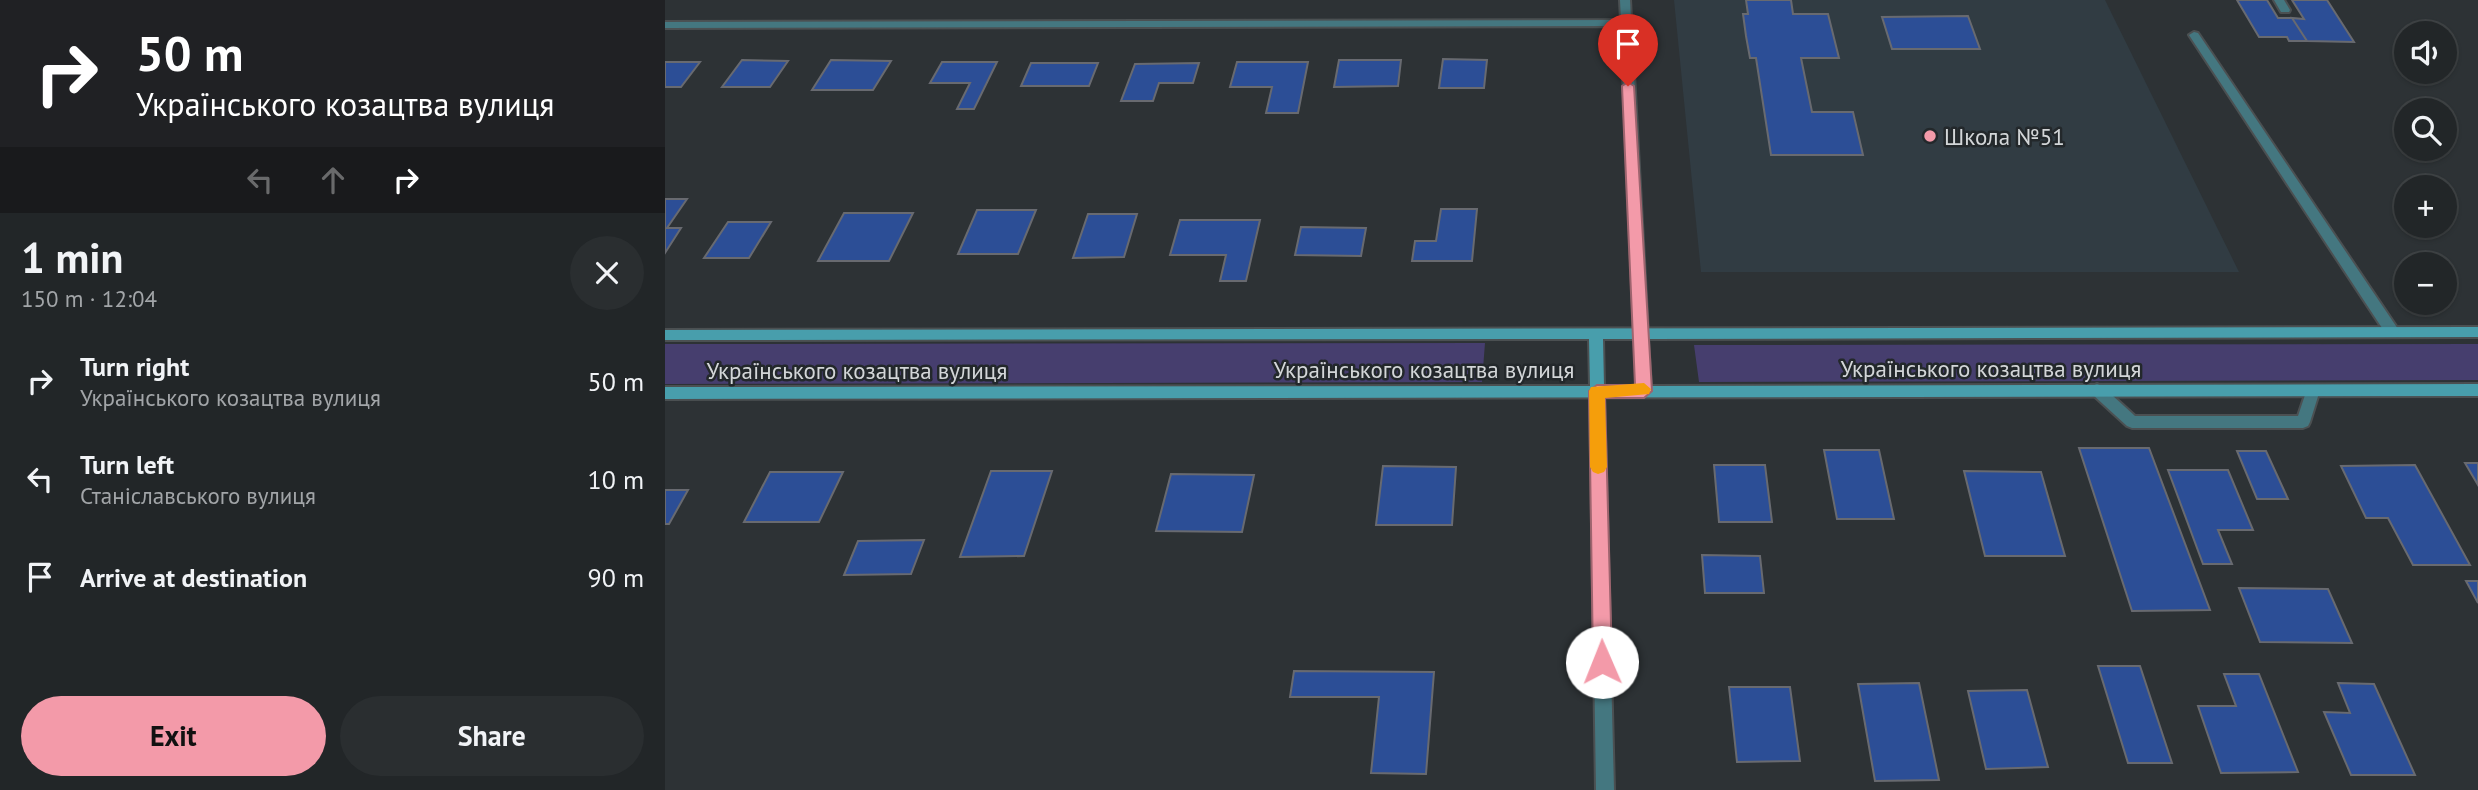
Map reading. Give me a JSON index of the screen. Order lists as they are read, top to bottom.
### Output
{
  "streets": {
    "street": ["Українського козацтва вулиця"]
  },
  "places": ["Школа №51"],
  "page": {
    "turn": ["50 m", "Українського козацтва вулиця"],
    "map_buttons": ["+", "−"],
    "heading": ["1 min", "150 m · 12:04"],
    "list": [
      {
        "name": "Turn right",
        "note": "Українського козацтва вулиця",
        "value": "50 m"
      },
      {
        "name": "Turn left",
        "note": "Станіславського вулиця",
        "value": "10 m"
      },
      {
        "name": "Arrive at destination",
        "value": "90 m"
      }
    ],
    "buttons": ["Exit", "Share"]
  }
}
